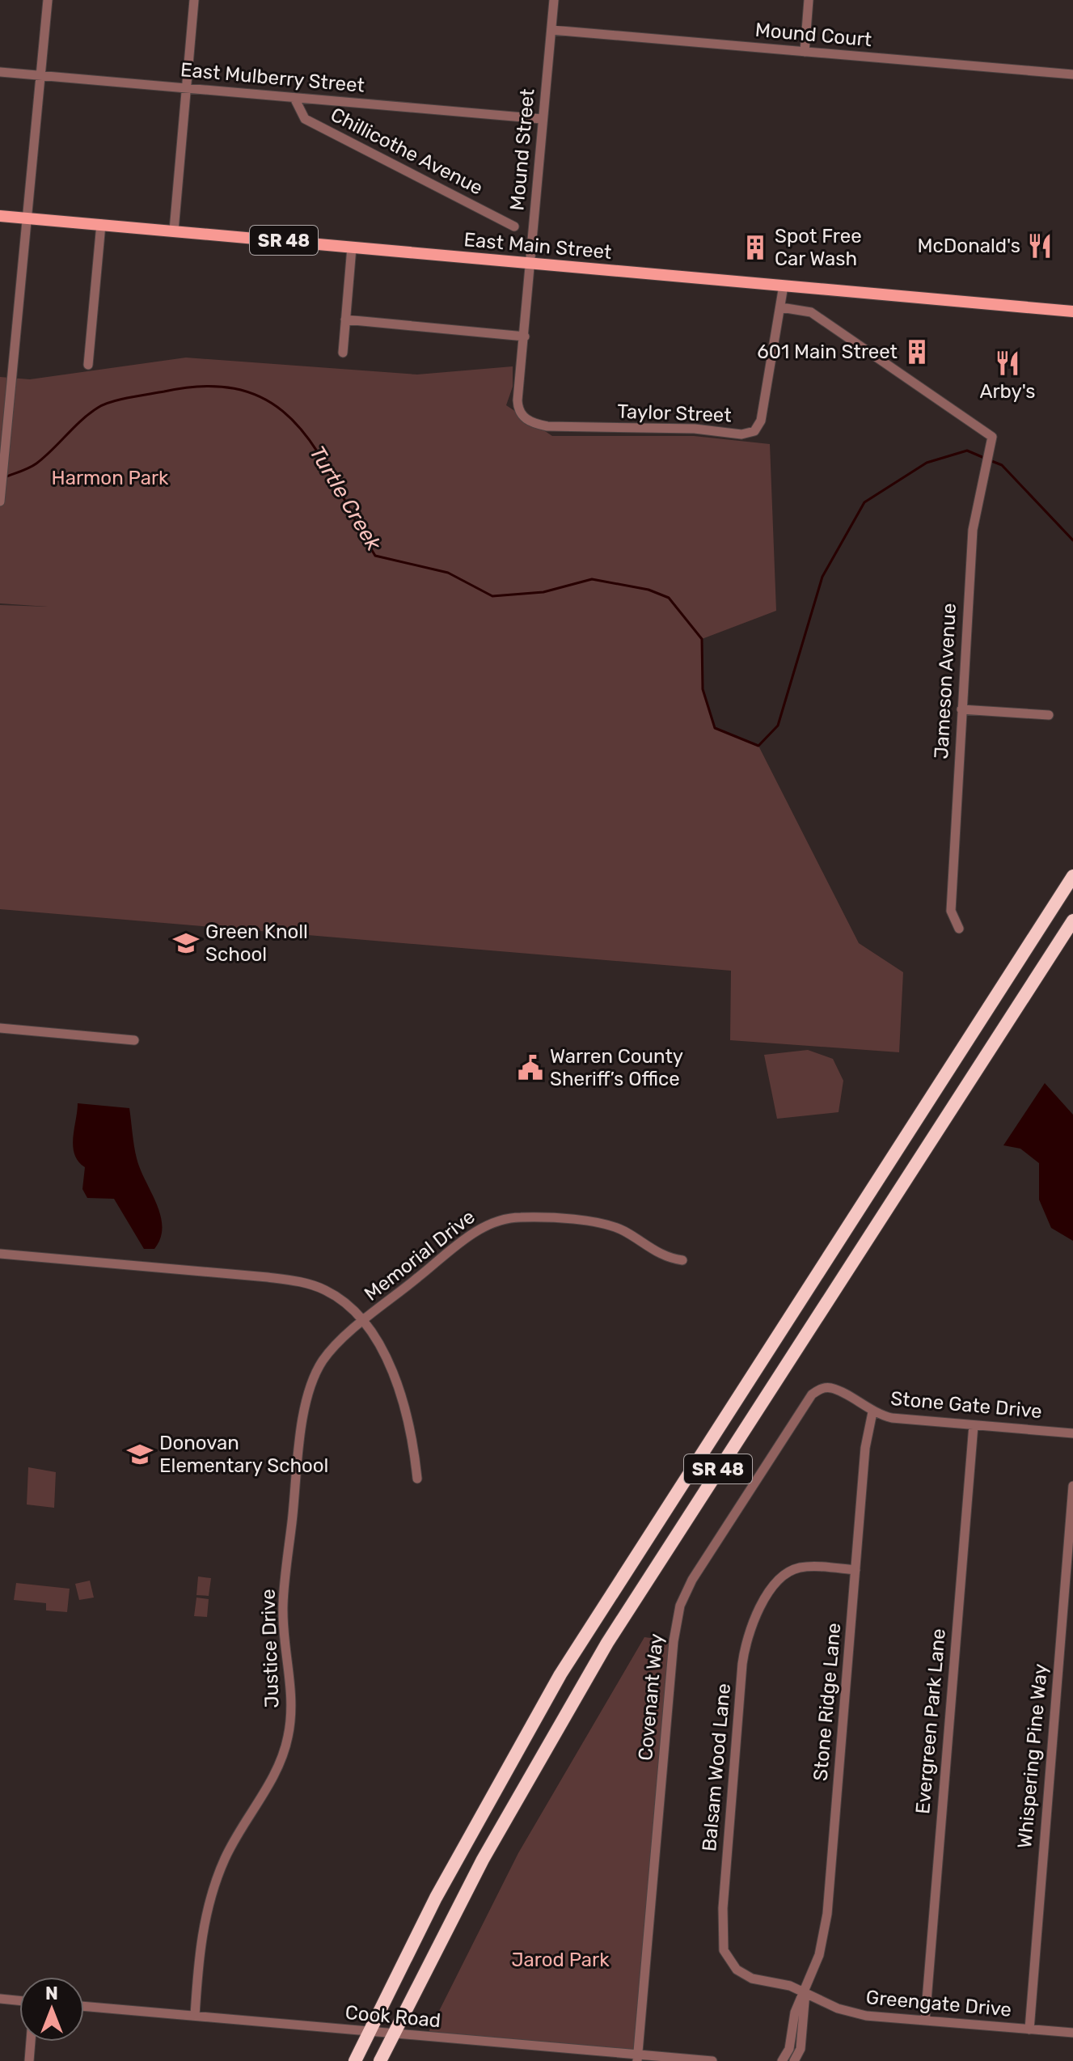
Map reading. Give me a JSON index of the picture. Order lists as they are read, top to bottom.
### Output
{
  "streets": {
    "highway": ["SR 48"],
    "main road": ["East Main Street"],
    "street": [
      "Mound Court",
      "East Mulberry Street",
      "Mound Street",
      "Chillicothe Avenue",
      "Taylor Street",
      "Jameson Avenue",
      "Memorial Drive",
      "Stone Gate Drive",
      "Justice Drive",
      "Covenant Way",
      "Stone Ridge Lane",
      "Evergreen Park Lane",
      "Whispering Pine Way",
      "Balsam Wood Lane",
      "Greengate Drive",
      "Cook Road"
    ]
  },
  "crossings": [
    ["Mound Court", "Mound Street"],
    ["East Mulberry Street", "Mound Street"],
    ["East Mulberry Street", "Chillicothe Avenue"],
    ["Mound Street", "East Main Street"],
    ["Mound Street", "Taylor Street"],
    ["SR 48", "Cook Road"],
    ["East Main Street", "Taylor Street"],
    ["Taylor Street", "Jameson Avenue"],
    ["Memorial Drive", "Justice Drive"],
    ["Stone Gate Drive", "Covenant Way"],
    ["Stone Gate Drive", "Stone Ridge Lane"],
    ["Stone Gate Drive", "Evergreen Park Lane"],
    ["Justice Drive", "Cook Road"],
    ["Covenant Way", "Cook Road"],
    ["Stone Ridge Lane", "Balsam Wood Lane"],
    ["Stone Ridge Lane", "Greengate Drive"],
    ["Evergreen Park Lane", "Greengate Drive"],
    ["Whispering Pine Way", "Greengate Drive"],
    ["Balsam Wood Lane", "Greengate Drive"]
  ],
  "water": ["Turtle Creek"],
  "parks": ["Harmon Park", "Jarod Park"],
  "places": {
    "restaurant": ["McDonald's", "Arby's"],
    "building": ["Spot Free Car Wash", "601 Main Street"],
    "school or university": ["Green Knoll School", "Donovan Elementary School"],
    "public building": ["Warren County Sheriff’s Office"]
  },
  "north": "top"
}
